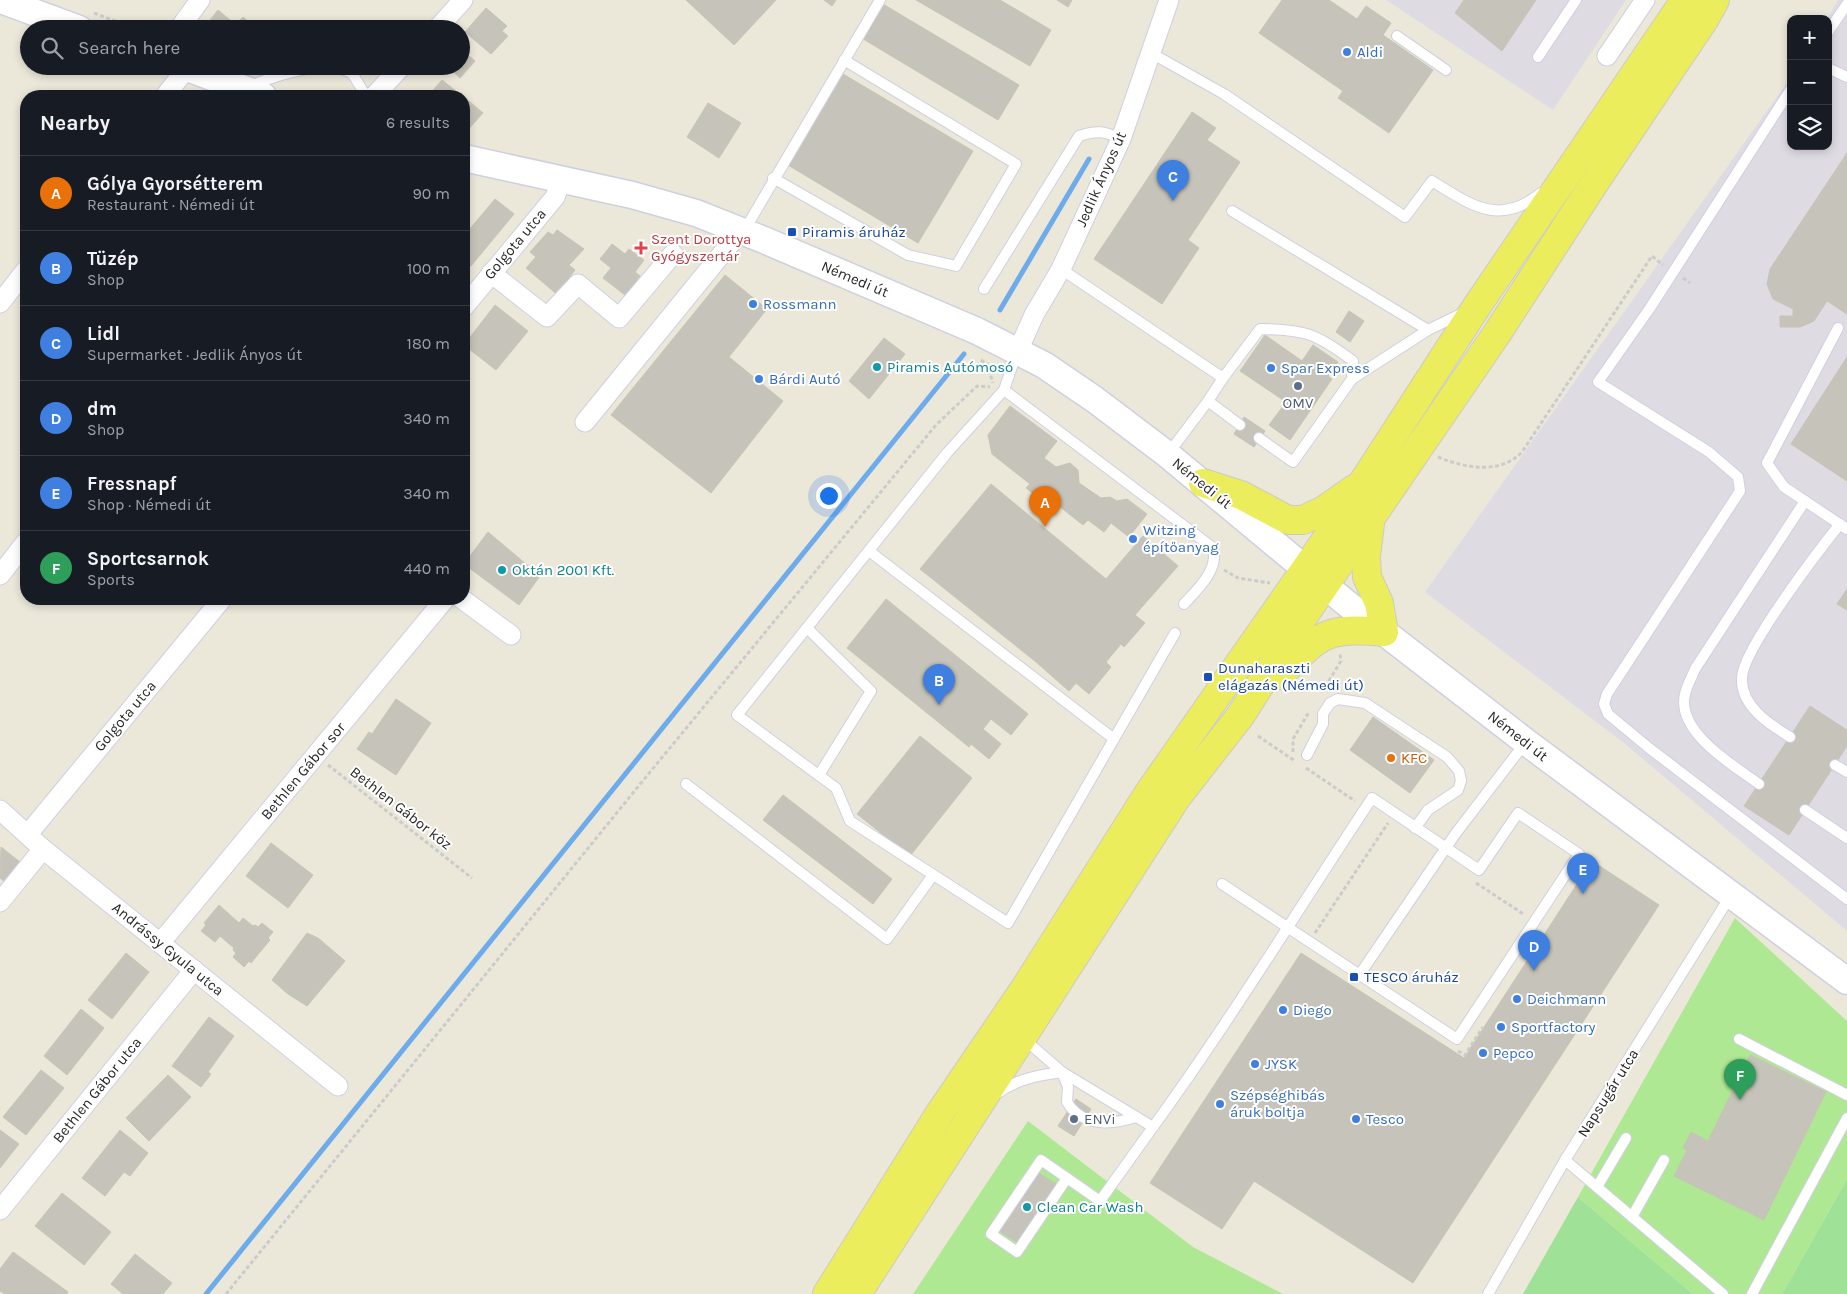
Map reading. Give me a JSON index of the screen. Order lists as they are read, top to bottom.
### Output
{
  "streets": {
    "main road": ["Némedi út"],
    "street": [
      "Jedlik Ányos út",
      "Golgota utca",
      "Bethlen Gábor sor",
      "Andrássy Gyula utca",
      "Bethlen Gábor utca"
    ],
    "lane": ["Napsugár utca"],
    "path": ["Bethlen Gábor köz"]
  },
  "crossings": [
    ["Jedlik Ányos út", "Némedi út"],
    ["Golgota utca", "Némedi út"],
    ["Golgota utca", "Andrássy Gyula utca"],
    ["Némedi út", "Napsugár utca"],
    ["Bethlen Gábor sor", "Bethlen Gábor köz"],
    ["Bethlen Gábor sor", "Andrássy Gyula utca"],
    ["Andrássy Gyula utca", "Bethlen Gábor utca"]
  ],
  "places": {
    "other": [
      "Aldi",
      "Rossmann",
      "Piramis Autómosó",
      "Spar Express",
      "Bárdi Autó",
      "OMV",
      "Witzing építőanyag",
      "Oktán 2001 Kft.",
      "KFC",
      "Deichmann",
      "Diego",
      "Sportfactory",
      "Pepco",
      "JYSK",
      "Szépséghibás áruk boltja",
      "ENVi",
      "Tesco",
      "Clean Car Wash"
    ],
    "transit": ["Piramis áruház", "Dunaharaszti elágazás (Némedi út)", "TESCO áruház"],
    "health": ["Szent Dorottya Gyógyszertár"]
  },
  "page": {
    "map_buttons": ["+", "−"],
    "search": "Search here",
    "heading": ["Nearby", "6 results"],
    "list": [
      {
        "mark": "A",
        "name": "Gólya Gyorsétterem",
        "note": "Restaurant · Némedi út",
        "value": "90 m"
      },
      {
        "mark": "B",
        "name": "Tüzép",
        "note": "Shop",
        "value": "100 m"
      },
      {
        "mark": "C",
        "name": "Lidl",
        "note": "Supermarket · Jedlik Ányos út",
        "value": "180 m"
      },
      {
        "mark": "D",
        "name": "dm",
        "note": "Shop",
        "value": "340 m"
      },
      {
        "mark": "E",
        "name": "Fressnapf",
        "note": "Shop · Némedi út",
        "value": "340 m"
      },
      {
        "mark": "F",
        "name": "Sportcsarnok",
        "note": "Sports",
        "value": "440 m"
      }
    ],
    "pins": [
      "C",
      "A",
      "B",
      "E",
      "D",
      "F"
    ]
  }
}
